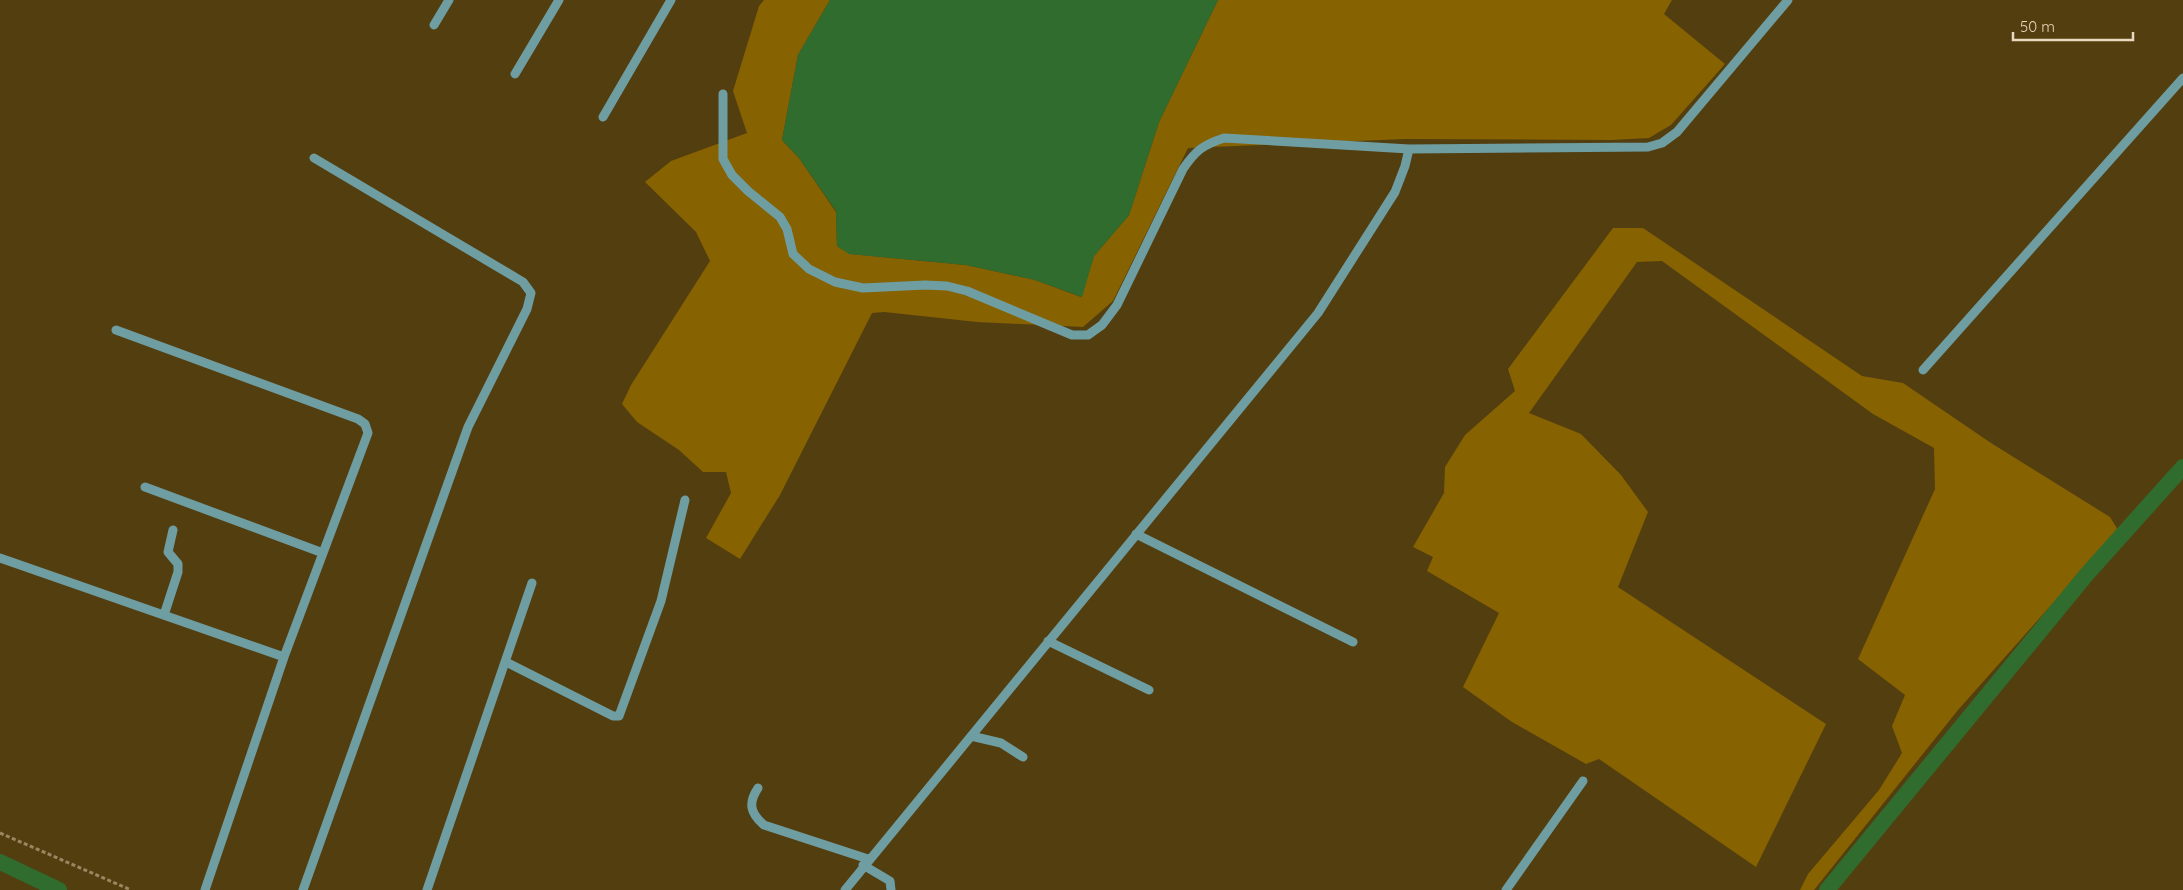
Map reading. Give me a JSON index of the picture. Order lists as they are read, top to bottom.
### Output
{
  "scale_bar": "50 m"
}
